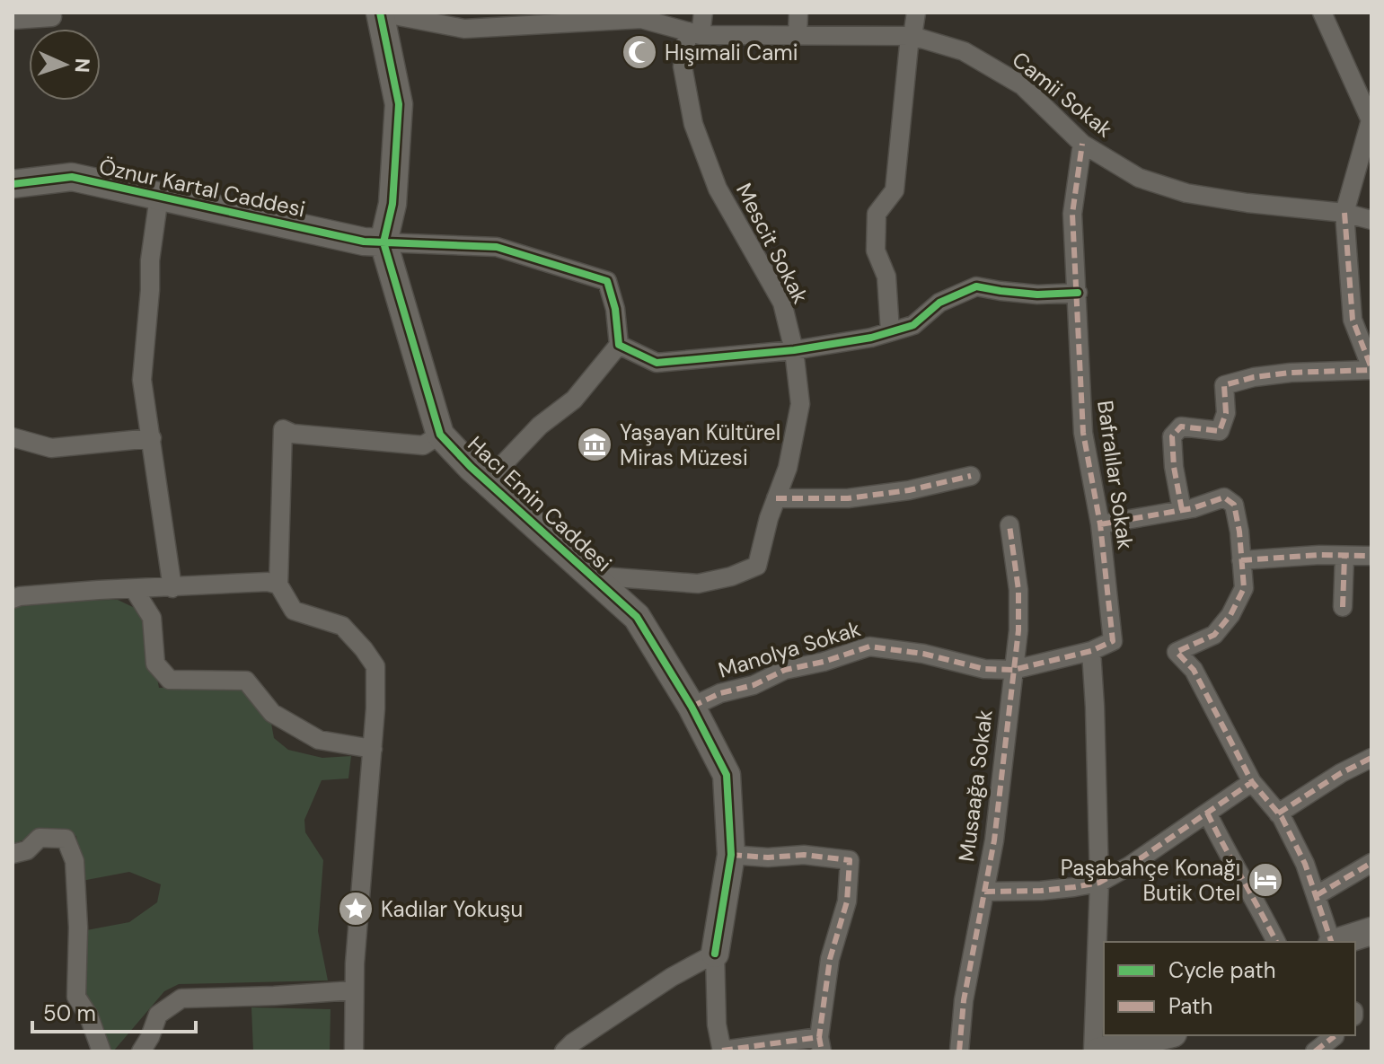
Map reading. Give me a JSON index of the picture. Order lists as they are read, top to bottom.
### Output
{
  "streets": {
    "street": [
      "Camii Sokak",
      "Öznur Kartal Caddesi",
      "Mescit Sokak",
      "Bafralılar Sokak",
      "Hacı Emin Caddesi",
      "Manolya Sokak",
      "Musaağa Sokak"
    ]
  },
  "crossings": [
    ["Camii Sokak", "Mescit Sokak"],
    ["Camii Sokak", "Bafralılar Sokak"],
    ["Camii Sokak", "Hacı Emin Caddesi"],
    ["Öznur Kartal Caddesi", "Hacı Emin Caddesi"],
    ["Mescit Sokak", "Hacı Emin Caddesi"],
    ["Bafralılar Sokak", "Manolya Sokak"],
    ["Hacı Emin Caddesi", "Manolya Sokak"],
    ["Manolya Sokak", "Musaağa Sokak"]
  ],
  "places": {
    "mosque": ["Hışımali Cami"],
    "museum": ["Yaşayan Kültürel Miras Müzesi"],
    "hotel": ["Paşabahçe Konağı Butik Otel"],
    "place": ["Kadılar Yokuşu"]
  },
  "legend": ["Cycle path", "Path"],
  "scale_bar": "50 m",
  "north": "right"
}
